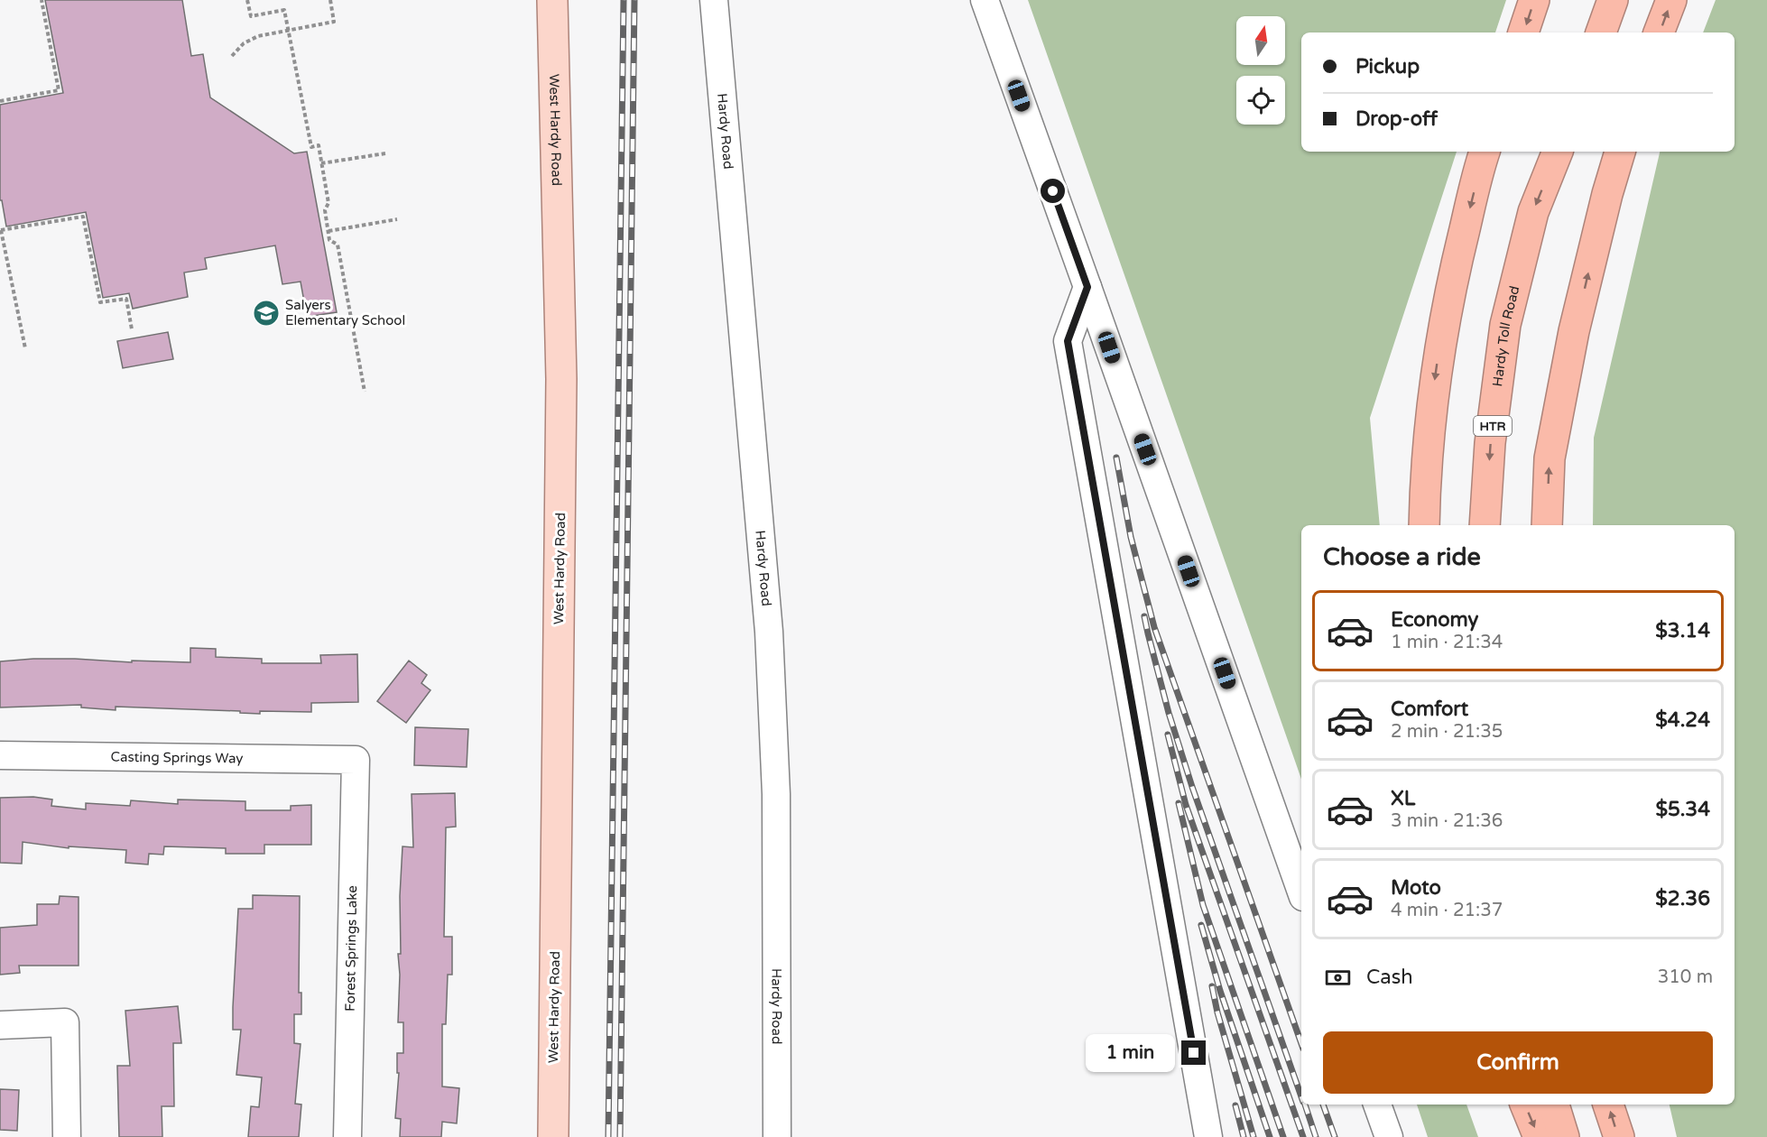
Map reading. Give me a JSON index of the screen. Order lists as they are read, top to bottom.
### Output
{
  "streets": {
    "highway": ["Hardy Toll Road", "HTR"],
    "main road": ["West Hardy Road"],
    "street": ["Hardy Road", "Casting Springs Way", "Forest Springs Lake"]
  },
  "crossings": [
    ["Casting Springs Way", "Forest Springs Lake"]
  ],
  "places": {
    "school or university": ["Salyers Elementary School"]
  },
  "north": "top",
  "page": {
    "banner": ["Pickup", "Drop-off"],
    "heading": "Choose a ride",
    "list": [
      {
        "name": "Economy",
        "note": "1 min · 21:34",
        "value": "$3.14"
      },
      {
        "name": "Comfort",
        "note": "2 min · 21:35",
        "value": "$4.24"
      },
      {
        "name": "XL",
        "note": "3 min · 21:36",
        "value": "$5.34"
      },
      {
        "name": "Moto",
        "note": "4 min · 21:37",
        "value": "$2.36"
      }
    ],
    "pay": ["Cash", "310 m"],
    "buttons": "Confirm",
    "bubble": "1 min"
  }
}
